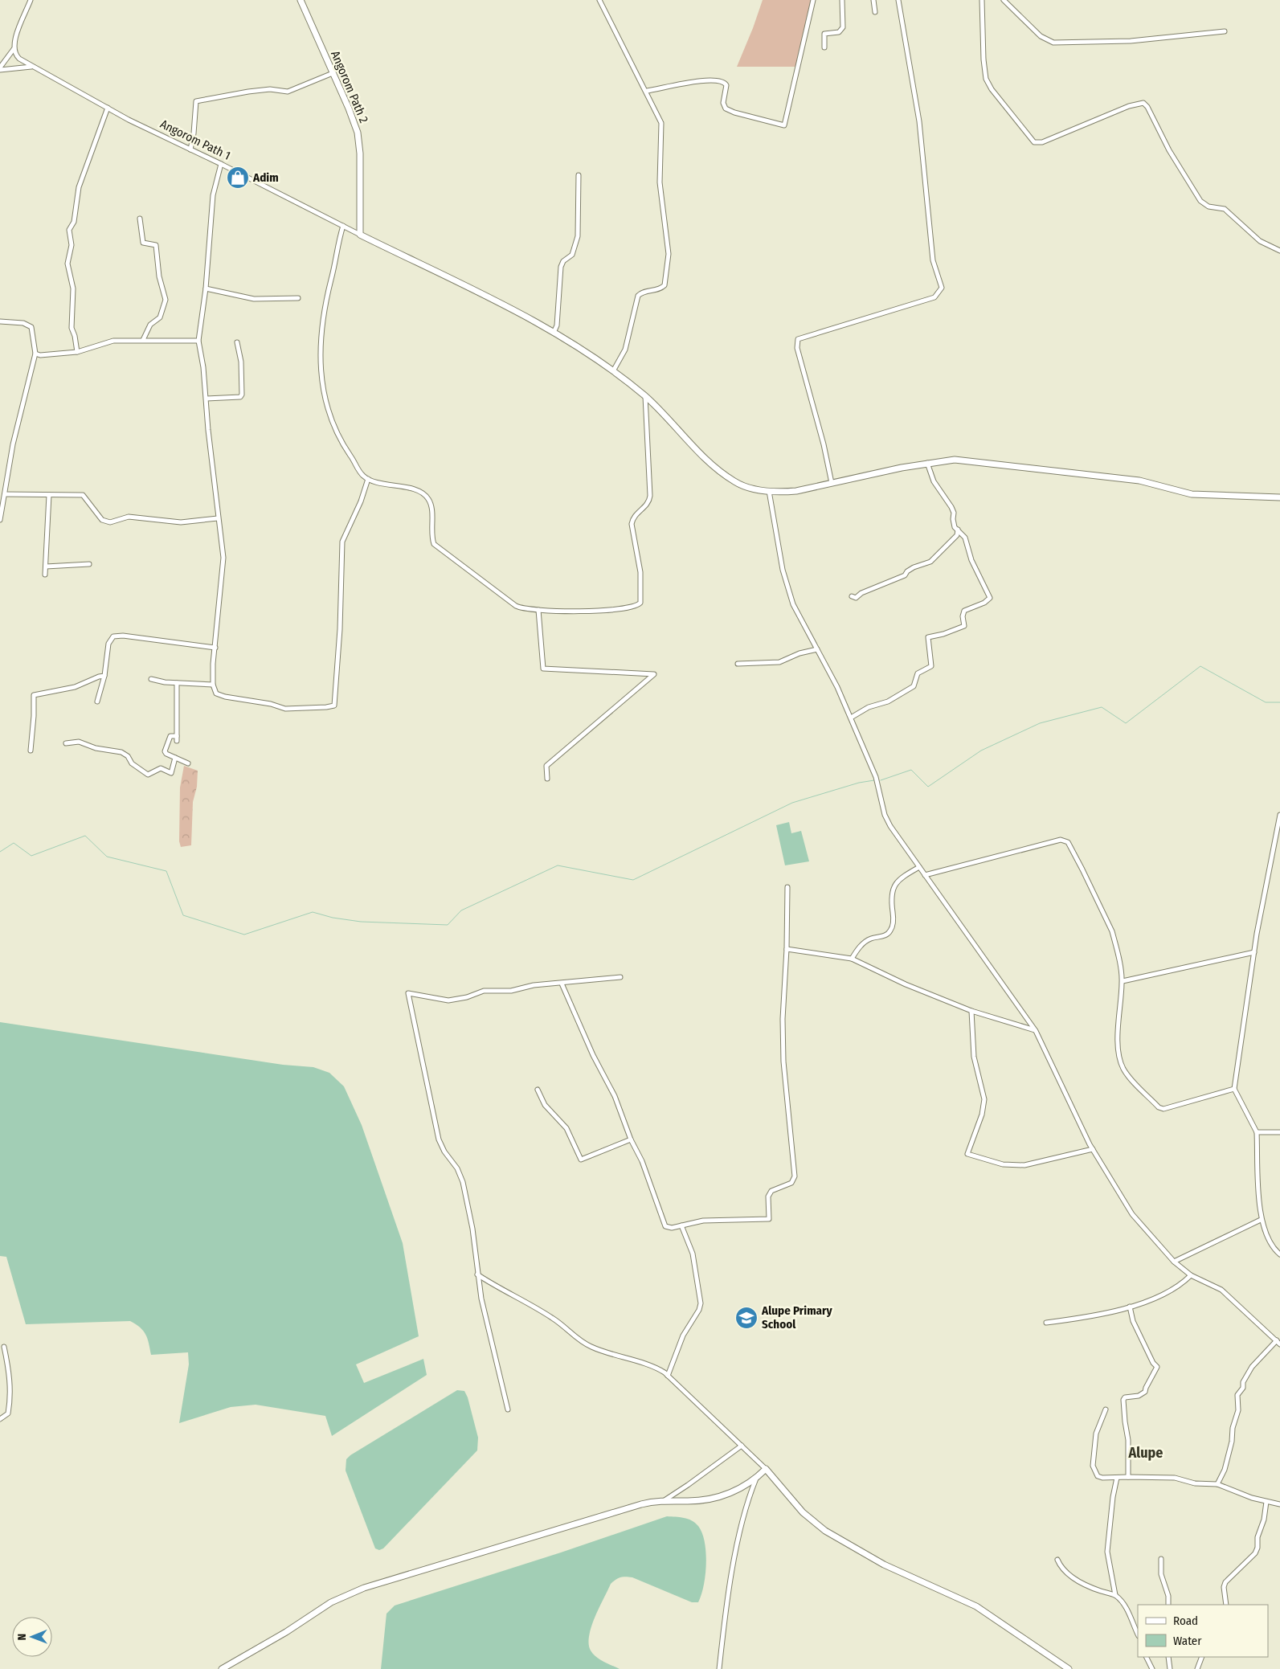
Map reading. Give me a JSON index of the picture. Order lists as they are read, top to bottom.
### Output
{
  "streets": {
    "street": ["Angorom Path 2", "Angorom Path 1"]
  },
  "crossings": [
    ["Angorom Path 2", "Angorom Path 1"]
  ],
  "districts": ["Alupe"],
  "places": {
    "shop": ["Adim"],
    "school or university": ["Alupe Primary School"]
  },
  "legend": ["Road", "Water"],
  "north": "left"
}
